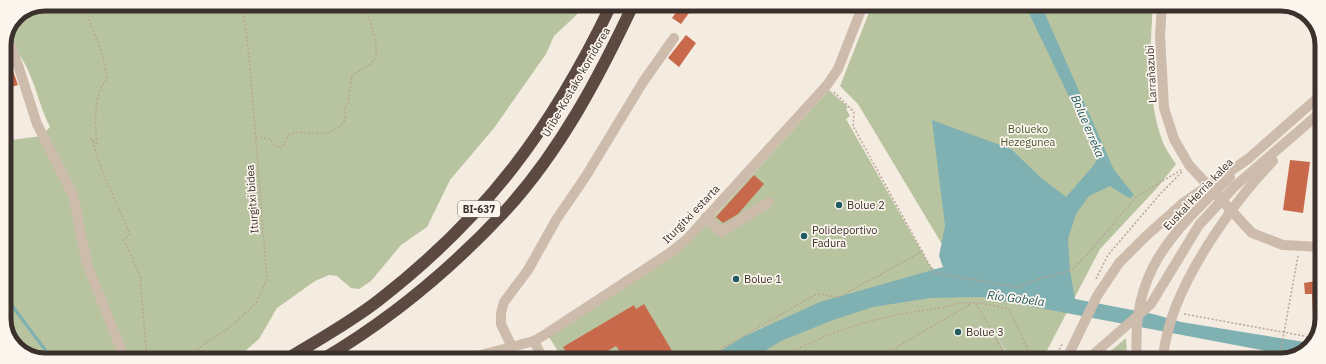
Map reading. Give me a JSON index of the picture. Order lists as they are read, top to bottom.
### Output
{
  "streets": {
    "highway": ["Uribe-Kostako korridorea", "BI-637"],
    "street": ["Larrañazubi", "Euskal Herria kalea", "Iturgitxi estarta"],
    "path": ["Iturgitxi bidea"]
  },
  "water": ["Bolue erreka", "Río Gobela"],
  "parks": ["Bolueko Hezegunea"],
  "places": [
    "Bolue 2",
    "Polideportivo Fadura",
    "Bolue 1",
    "Bolue 3"
  ]
}
